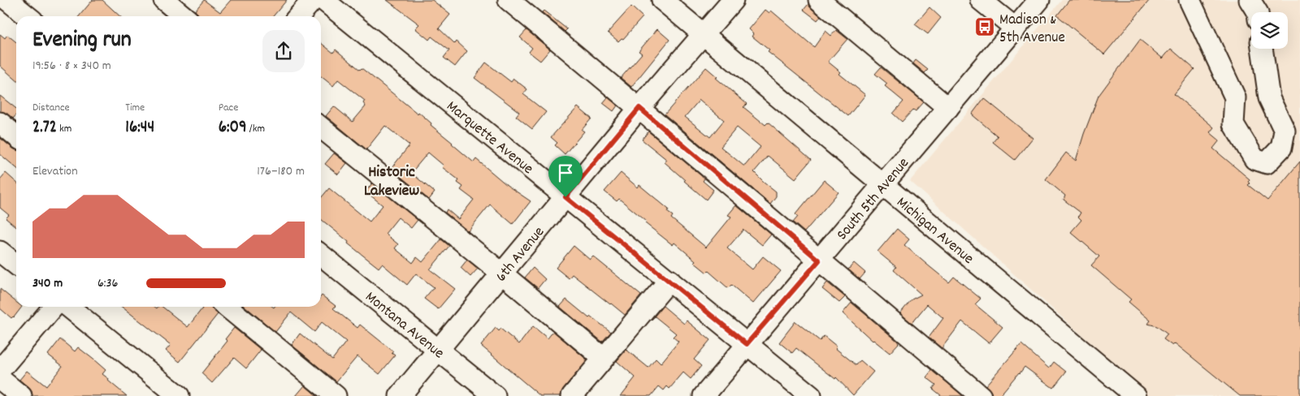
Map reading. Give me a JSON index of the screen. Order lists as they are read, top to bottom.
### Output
{
  "streets": {
    "street": [
      "Marquette Avenue",
      "South 5th Avenue",
      "Michigan Avenue",
      "6th Avenue",
      "Montana Avenue"
    ]
  },
  "crossings": [
    ["Marquette Avenue", "South 5th Avenue"],
    ["Marquette Avenue", "6th Avenue"],
    ["South 5th Avenue", "Michigan Avenue"],
    ["Michigan Avenue", "6th Avenue"],
    ["6th Avenue", "Montana Avenue"]
  ],
  "districts": ["Historic Lakeview"],
  "places": {
    "bus stop": ["Madison & 5th Avenue"]
  },
  "page": {
    "heading": ["Evening run", "19:56 · 8 × 340 m"],
    "stats": [
      ["Distance", "2.72 km"],
      ["Time", "16:44"],
      ["Pace", "6:09 /km"]
    ],
    "chart": ["Elevation", "176–180 m"],
    "list": [
      {
        "name": "340 m",
        "note": "6:36"
      }
    ]
  }
}
